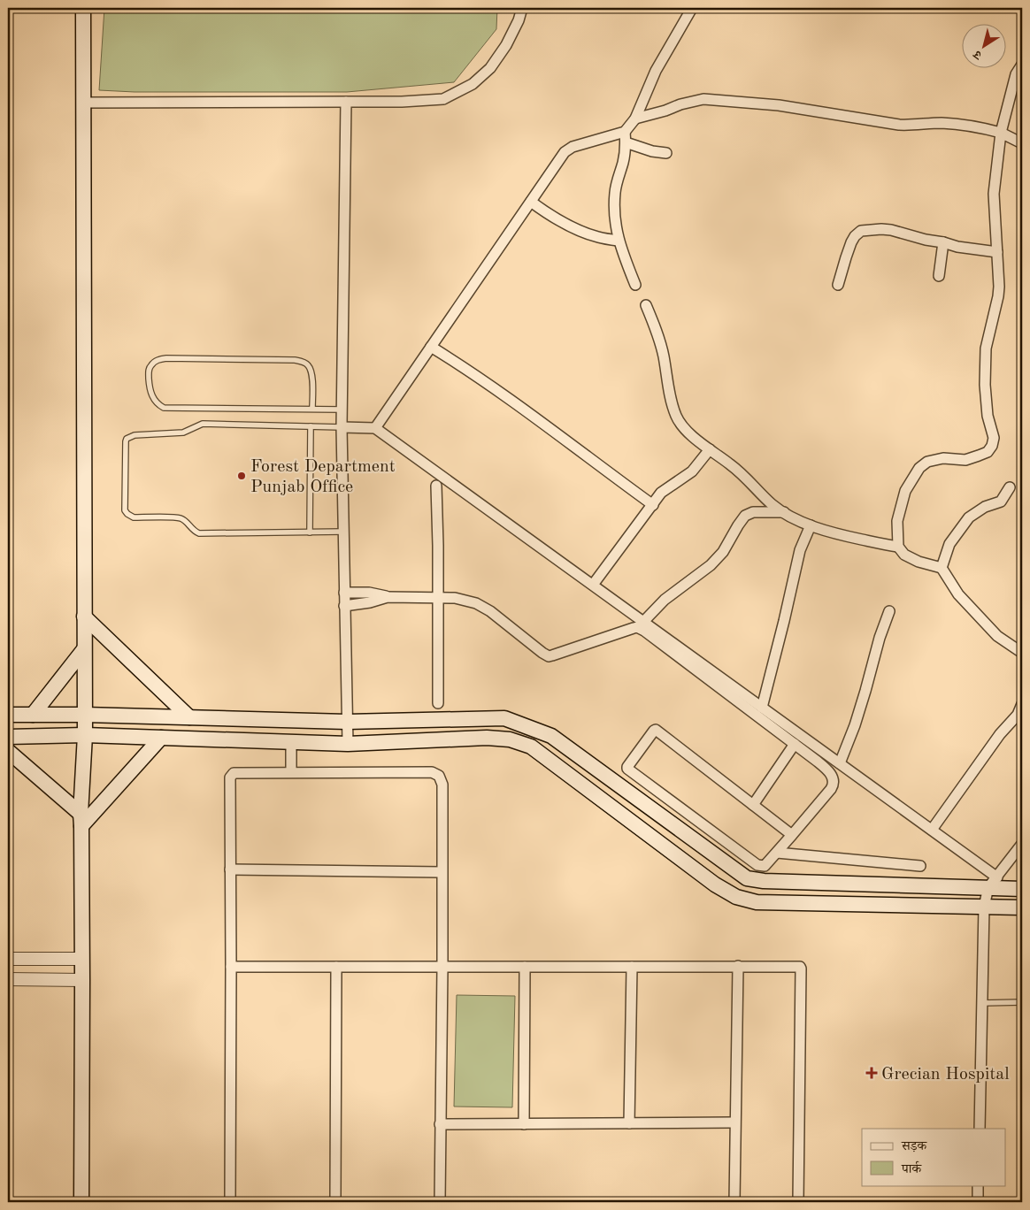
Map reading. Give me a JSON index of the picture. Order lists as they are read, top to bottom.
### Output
{
  "places": {
    "other": ["Forest Department Punjab Office"],
    "health": ["Grecian Hospital"]
  },
  "legend": ["सड़क", "पार्क"],
  "north": "bottom left"
}
